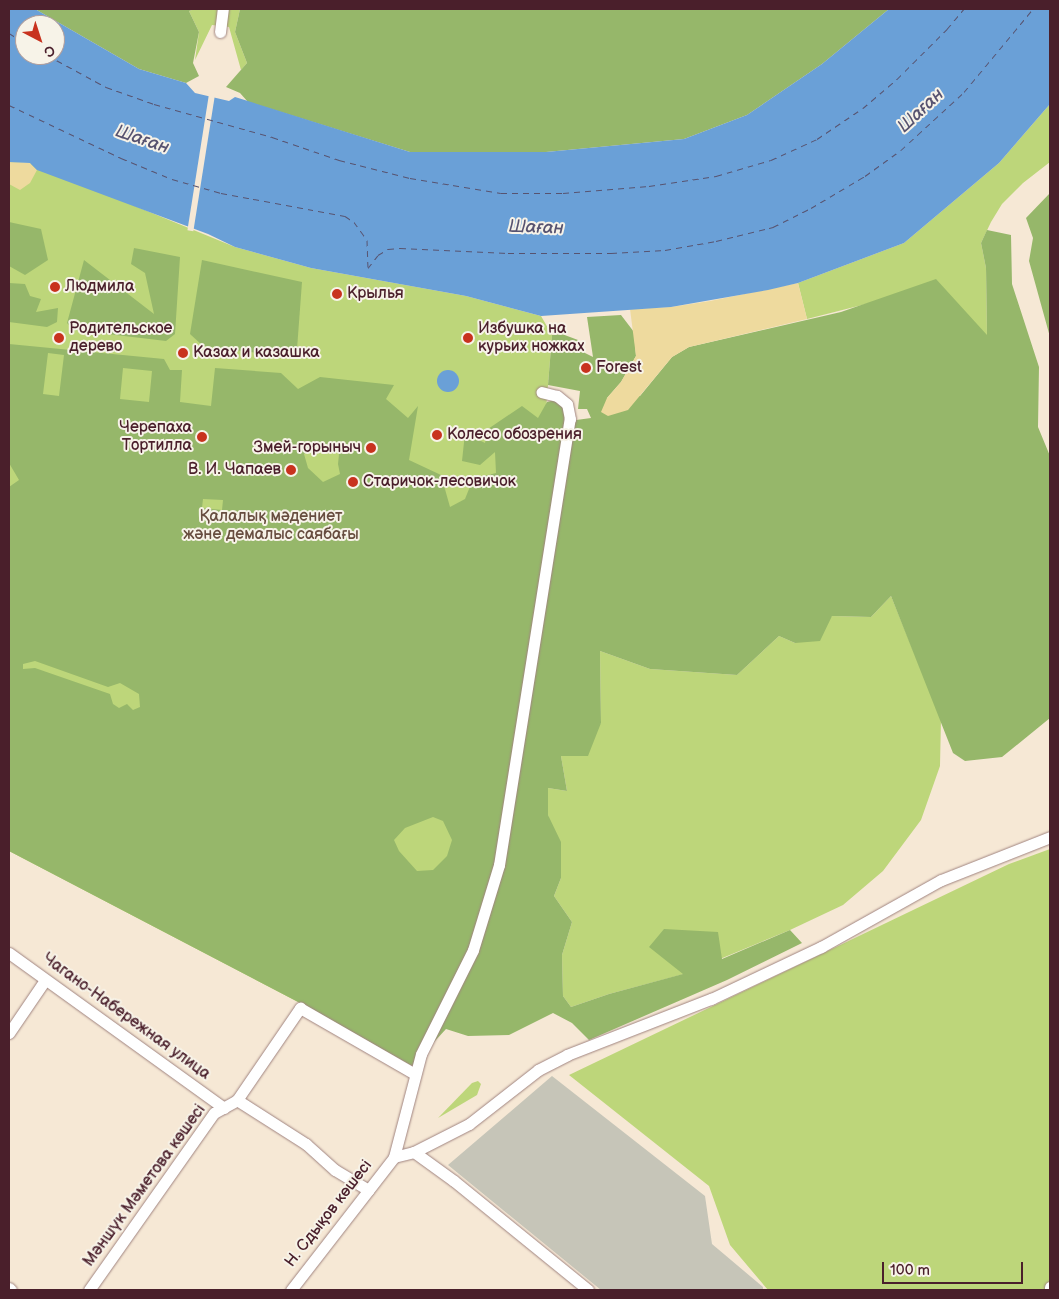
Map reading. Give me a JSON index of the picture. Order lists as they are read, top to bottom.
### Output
{
  "streets": {
    "street": ["Чагано-Набережная улица", "Мәншүк Мәметова көшесі", "Н. Сдықов көшесі"]
  },
  "crossings": [
    ["Чагано-Набережная улица", "Мәншүк Мәметова көшесі"]
  ],
  "water": ["Шаған"],
  "parks": ["Қалалық мәдениет және демалыс саябағы"],
  "places": [
    "Людмила",
    "Крылья",
    "Родительское дерево",
    "Избушка на курьих ножках",
    "Казах и казашка",
    "Forest",
    "Колесо обозрения",
    "Черепаха Тортилла",
    "Змей-горыныч",
    "В. И. Чапаев",
    "Старичок-лесовичок"
  ],
  "scale_bar": "100 m",
  "north": "bottom right"
}
